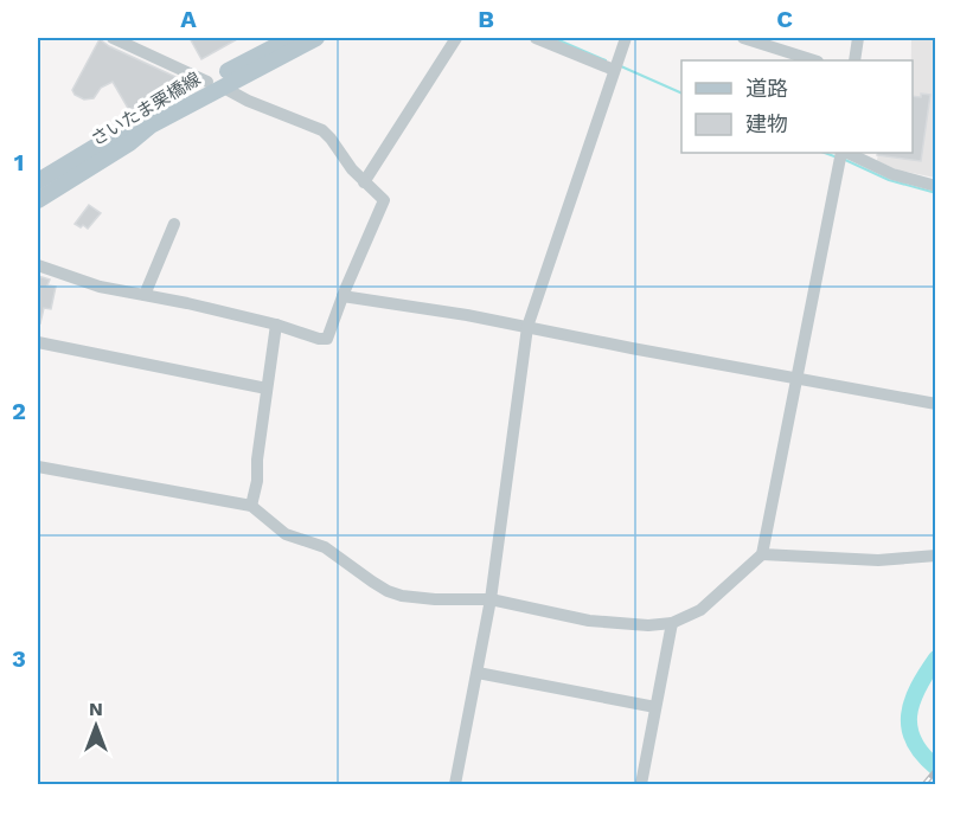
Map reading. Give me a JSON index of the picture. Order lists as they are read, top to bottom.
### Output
{
  "streets": {
    "main road": ["さいたま栗橋線"]
  },
  "legend": ["道路", "建物"],
  "north": "top",
  "grid": {
    "columns": ["A", "B", "C"],
    "rows": ["1", "2", "3"]
  }
}
